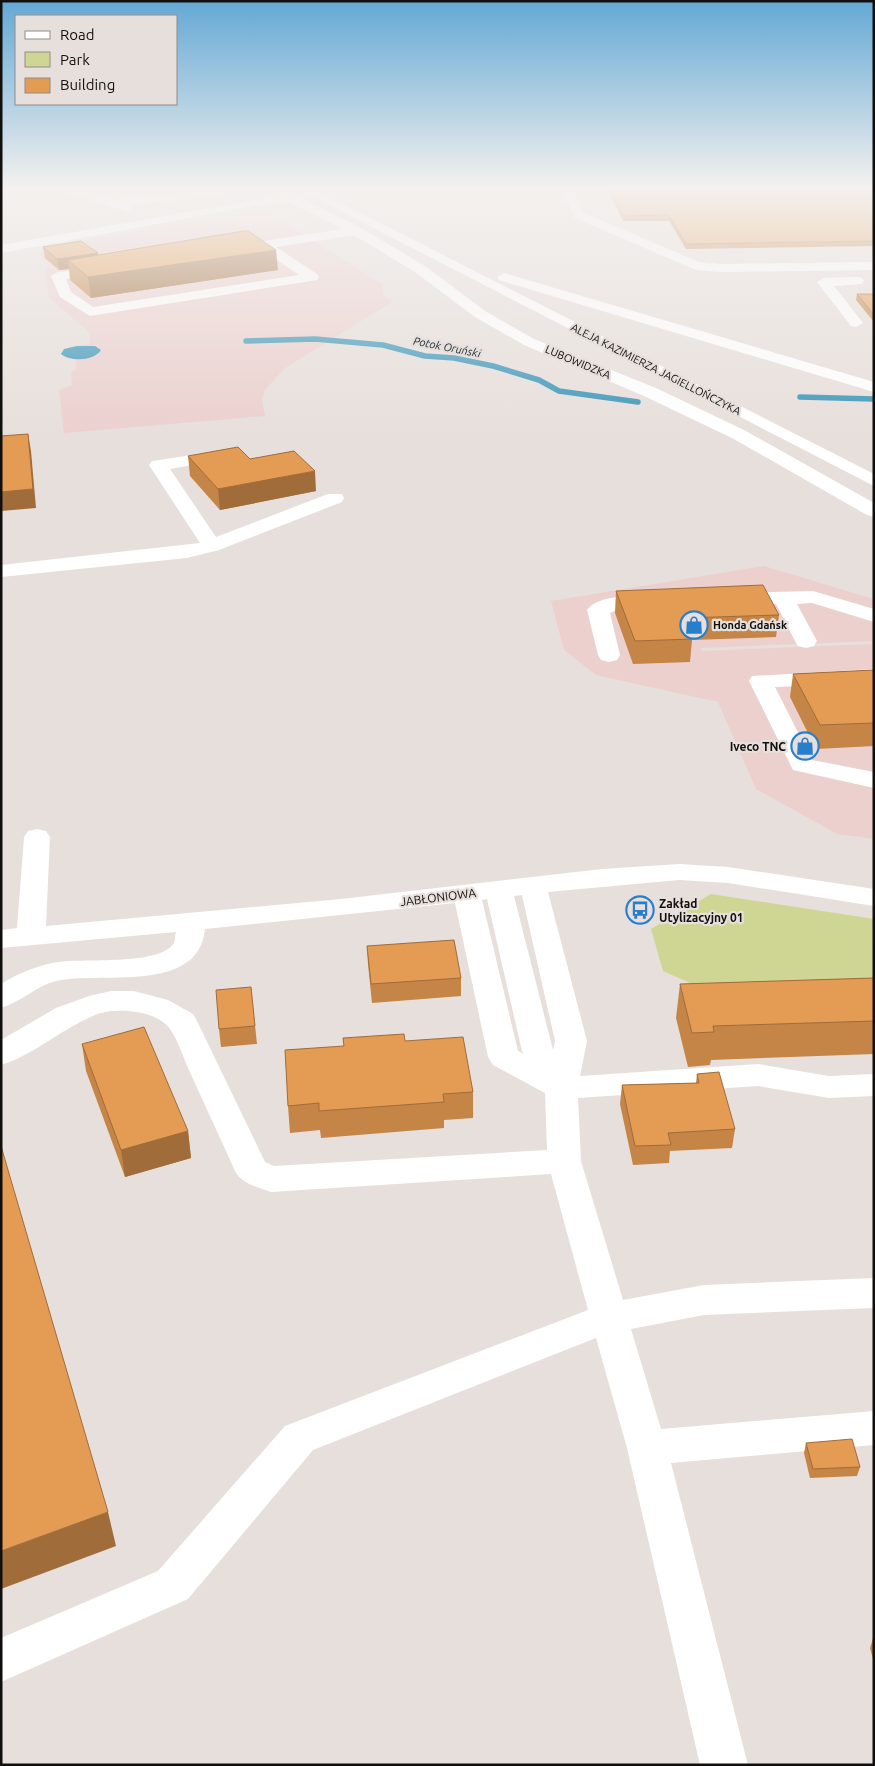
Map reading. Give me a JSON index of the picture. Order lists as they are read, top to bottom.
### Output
{
  "streets": {
    "main road": ["LUBOWIDZKA", "ALEJA KAZIMIERZA JAGIELLOŃCZYKA", "JABŁONIOWA"]
  },
  "water": ["Potok Oruński"],
  "places": {
    "shop": ["Honda Gdańsk", "Iveco TNC"],
    "bus stop": ["Zakład Utylizacyjny 01"]
  },
  "legend": ["Road", "Park", "Building"]
}
